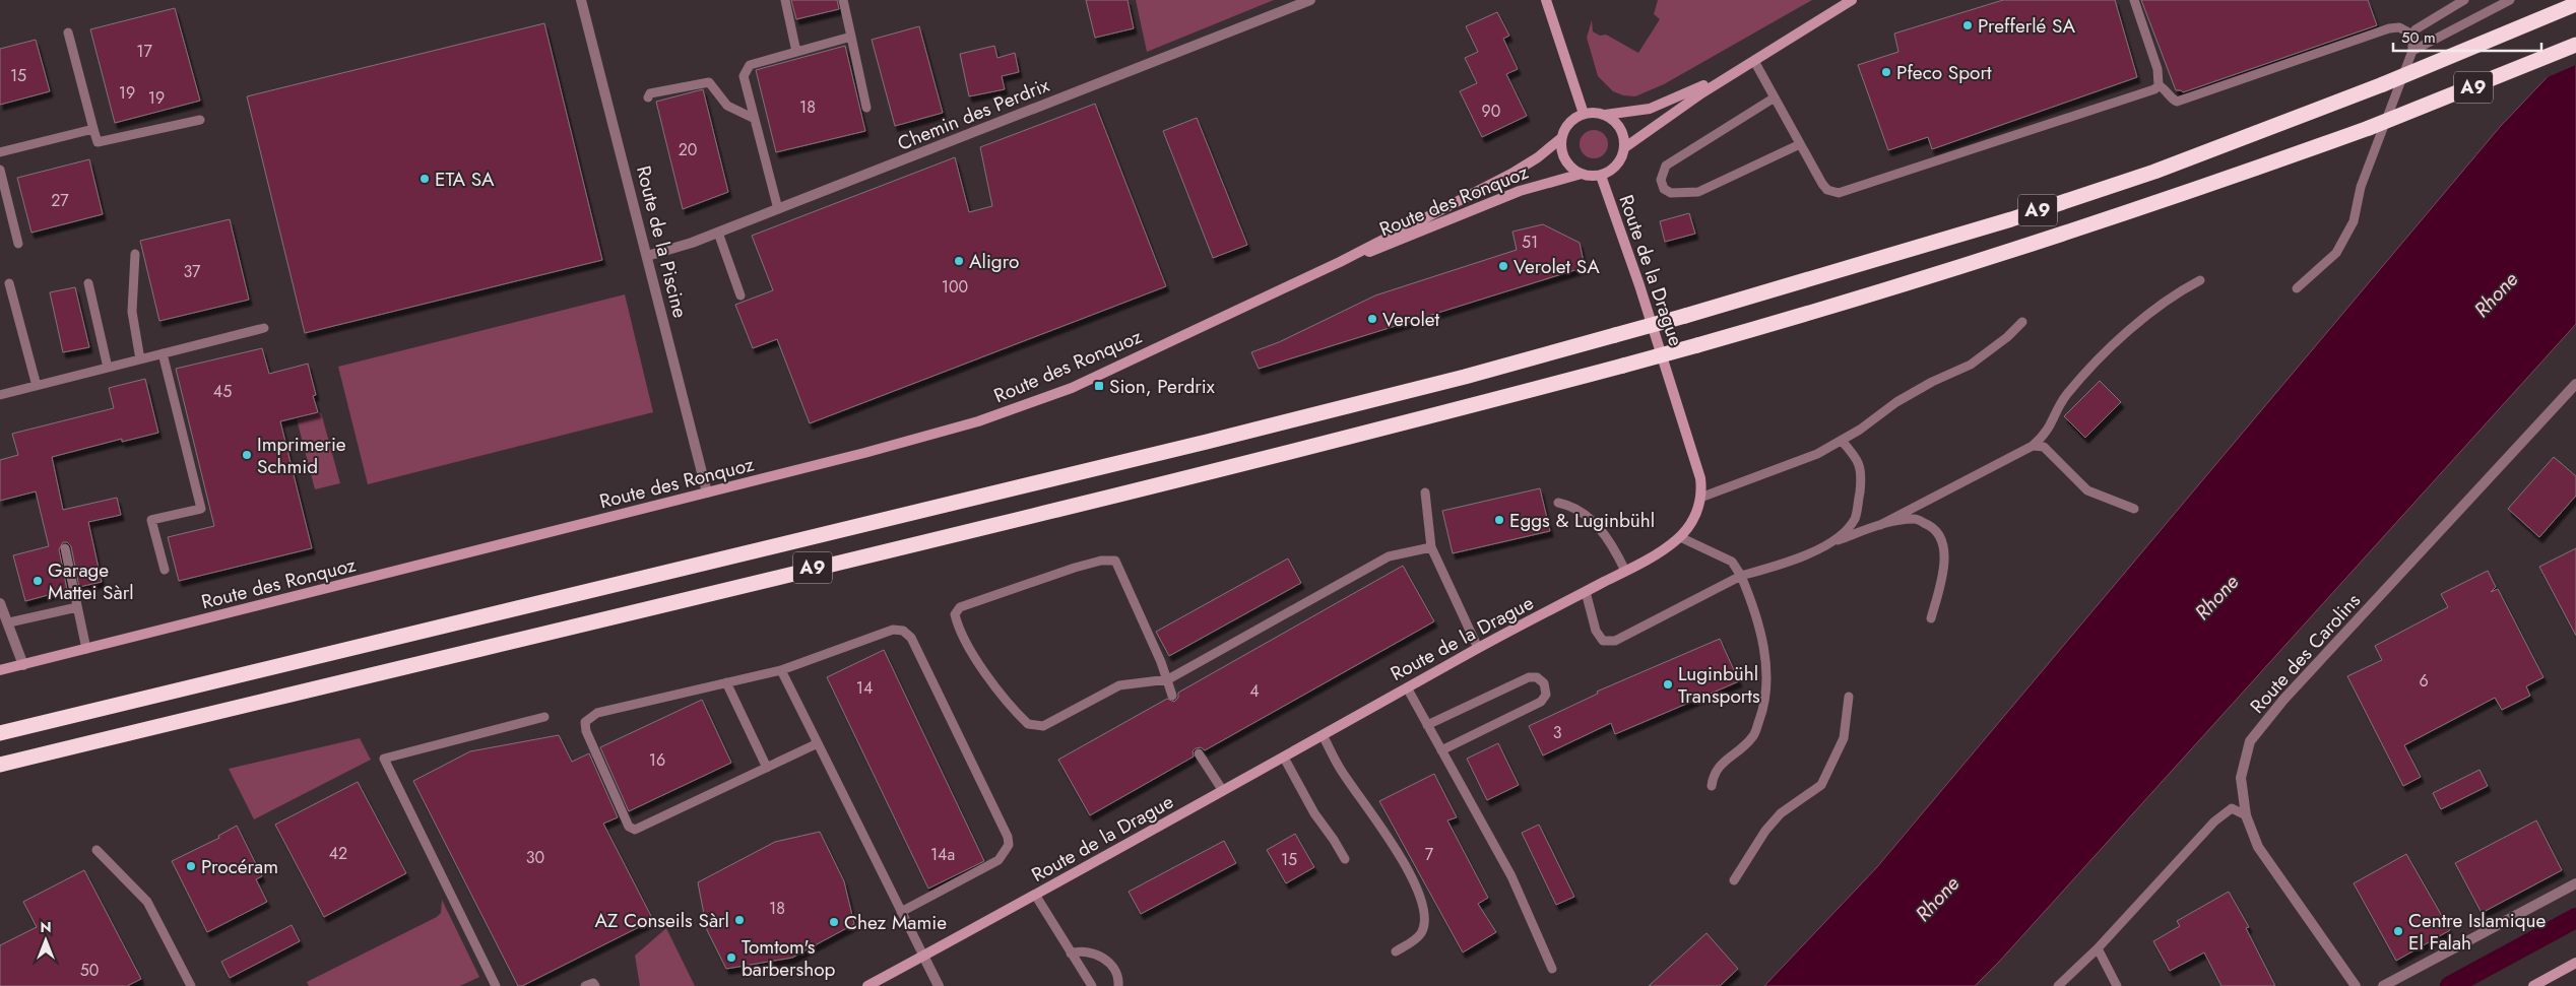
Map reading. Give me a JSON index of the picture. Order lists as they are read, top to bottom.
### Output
{
  "streets": {
    "highway": ["A9"],
    "street": [
      "Chemin des Perdrix",
      "Route des Ronquoz",
      "Route de la Piscine",
      "Route de la Drague",
      "Route des Carolins"
    ]
  },
  "crossings": [
    ["Chemin des Perdrix", "Route de la Piscine"],
    ["Route des Ronquoz", "Route de la Piscine"],
    ["Route des Ronquoz", "Route de la Drague"]
  ],
  "water": ["Rhone"],
  "places": {
    "other": [
      "Prefferlé SA",
      "Pfeco Sport",
      "ETA SA",
      "Aligro",
      "Verolet SA",
      "Verolet",
      "Imprimerie Schmid",
      "Eggs & Luginbühl",
      "Garage Mattei Sàrl",
      "Luginbühl Transports",
      "Procéram",
      "AZ Conseils Sàrl",
      "Chez Mamie",
      "Centre Islamique El Falah",
      "Tomtom's barbershop"
    ],
    "transit": ["Sion, Perdrix"]
  },
  "house_numbers": [
    "17",
    "15",
    "19",
    "19",
    "18",
    "90",
    "20",
    "27",
    "51",
    "37",
    "100",
    "45",
    "6",
    "14",
    "4",
    "3",
    "16",
    "42",
    "14a",
    "7",
    "30",
    "15",
    "18",
    "50"
  ],
  "scale_bar": "50 m",
  "north": "top"
}
